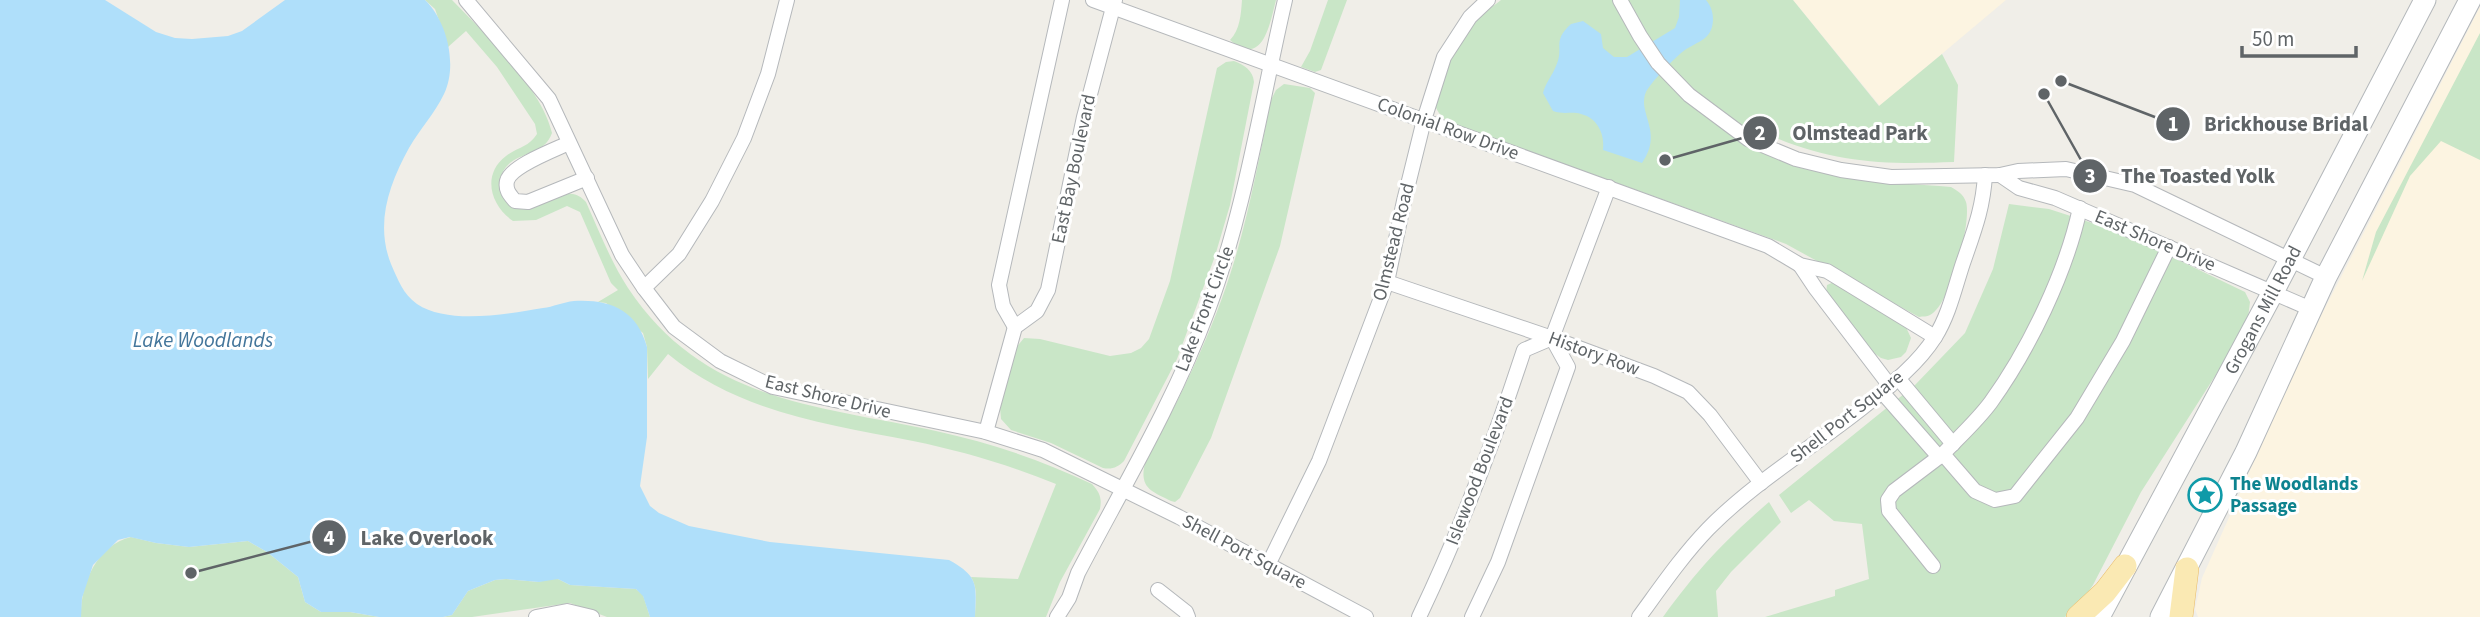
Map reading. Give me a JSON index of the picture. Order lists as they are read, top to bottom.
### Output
{
  "streets": {
    "main road": ["Grogans Mill Road"],
    "street": [
      "Colonial Row Drive",
      "East Bay Boulevard",
      "East Shore Drive",
      "Olmstead Road",
      "Lake Front Circle",
      "History Row",
      "Shell Port Square",
      "Islewood Boulevard"
    ]
  },
  "crossings": [
    ["Colonial Row Drive", "East Bay Boulevard"],
    ["Colonial Row Drive", "Olmstead Road"],
    ["Colonial Row Drive", "Lake Front Circle"],
    ["Colonial Row Drive", "Shell Port Square"],
    ["East Shore Drive", "Lake Front Circle"],
    ["East Shore Drive", "Grogans Mill Road"],
    ["East Shore Drive", "Shell Port Square"],
    ["Olmstead Road", "History Row"],
    ["Olmstead Road", "Shell Port Square"],
    ["Lake Front Circle", "Shell Port Square"],
    ["History Row", "Shell Port Square"],
    ["History Row", "Islewood Boulevard"]
  ],
  "water": ["Lake Woodlands"],
  "places": {
    "other": [
      "Brickhouse Bridal",
      "The Toasted Yolk",
      "Olmstead Park",
      "Lake Overlook"
    ],
    "place": ["The Woodlands Passage"]
  },
  "scale_bar": "50 m"
}
